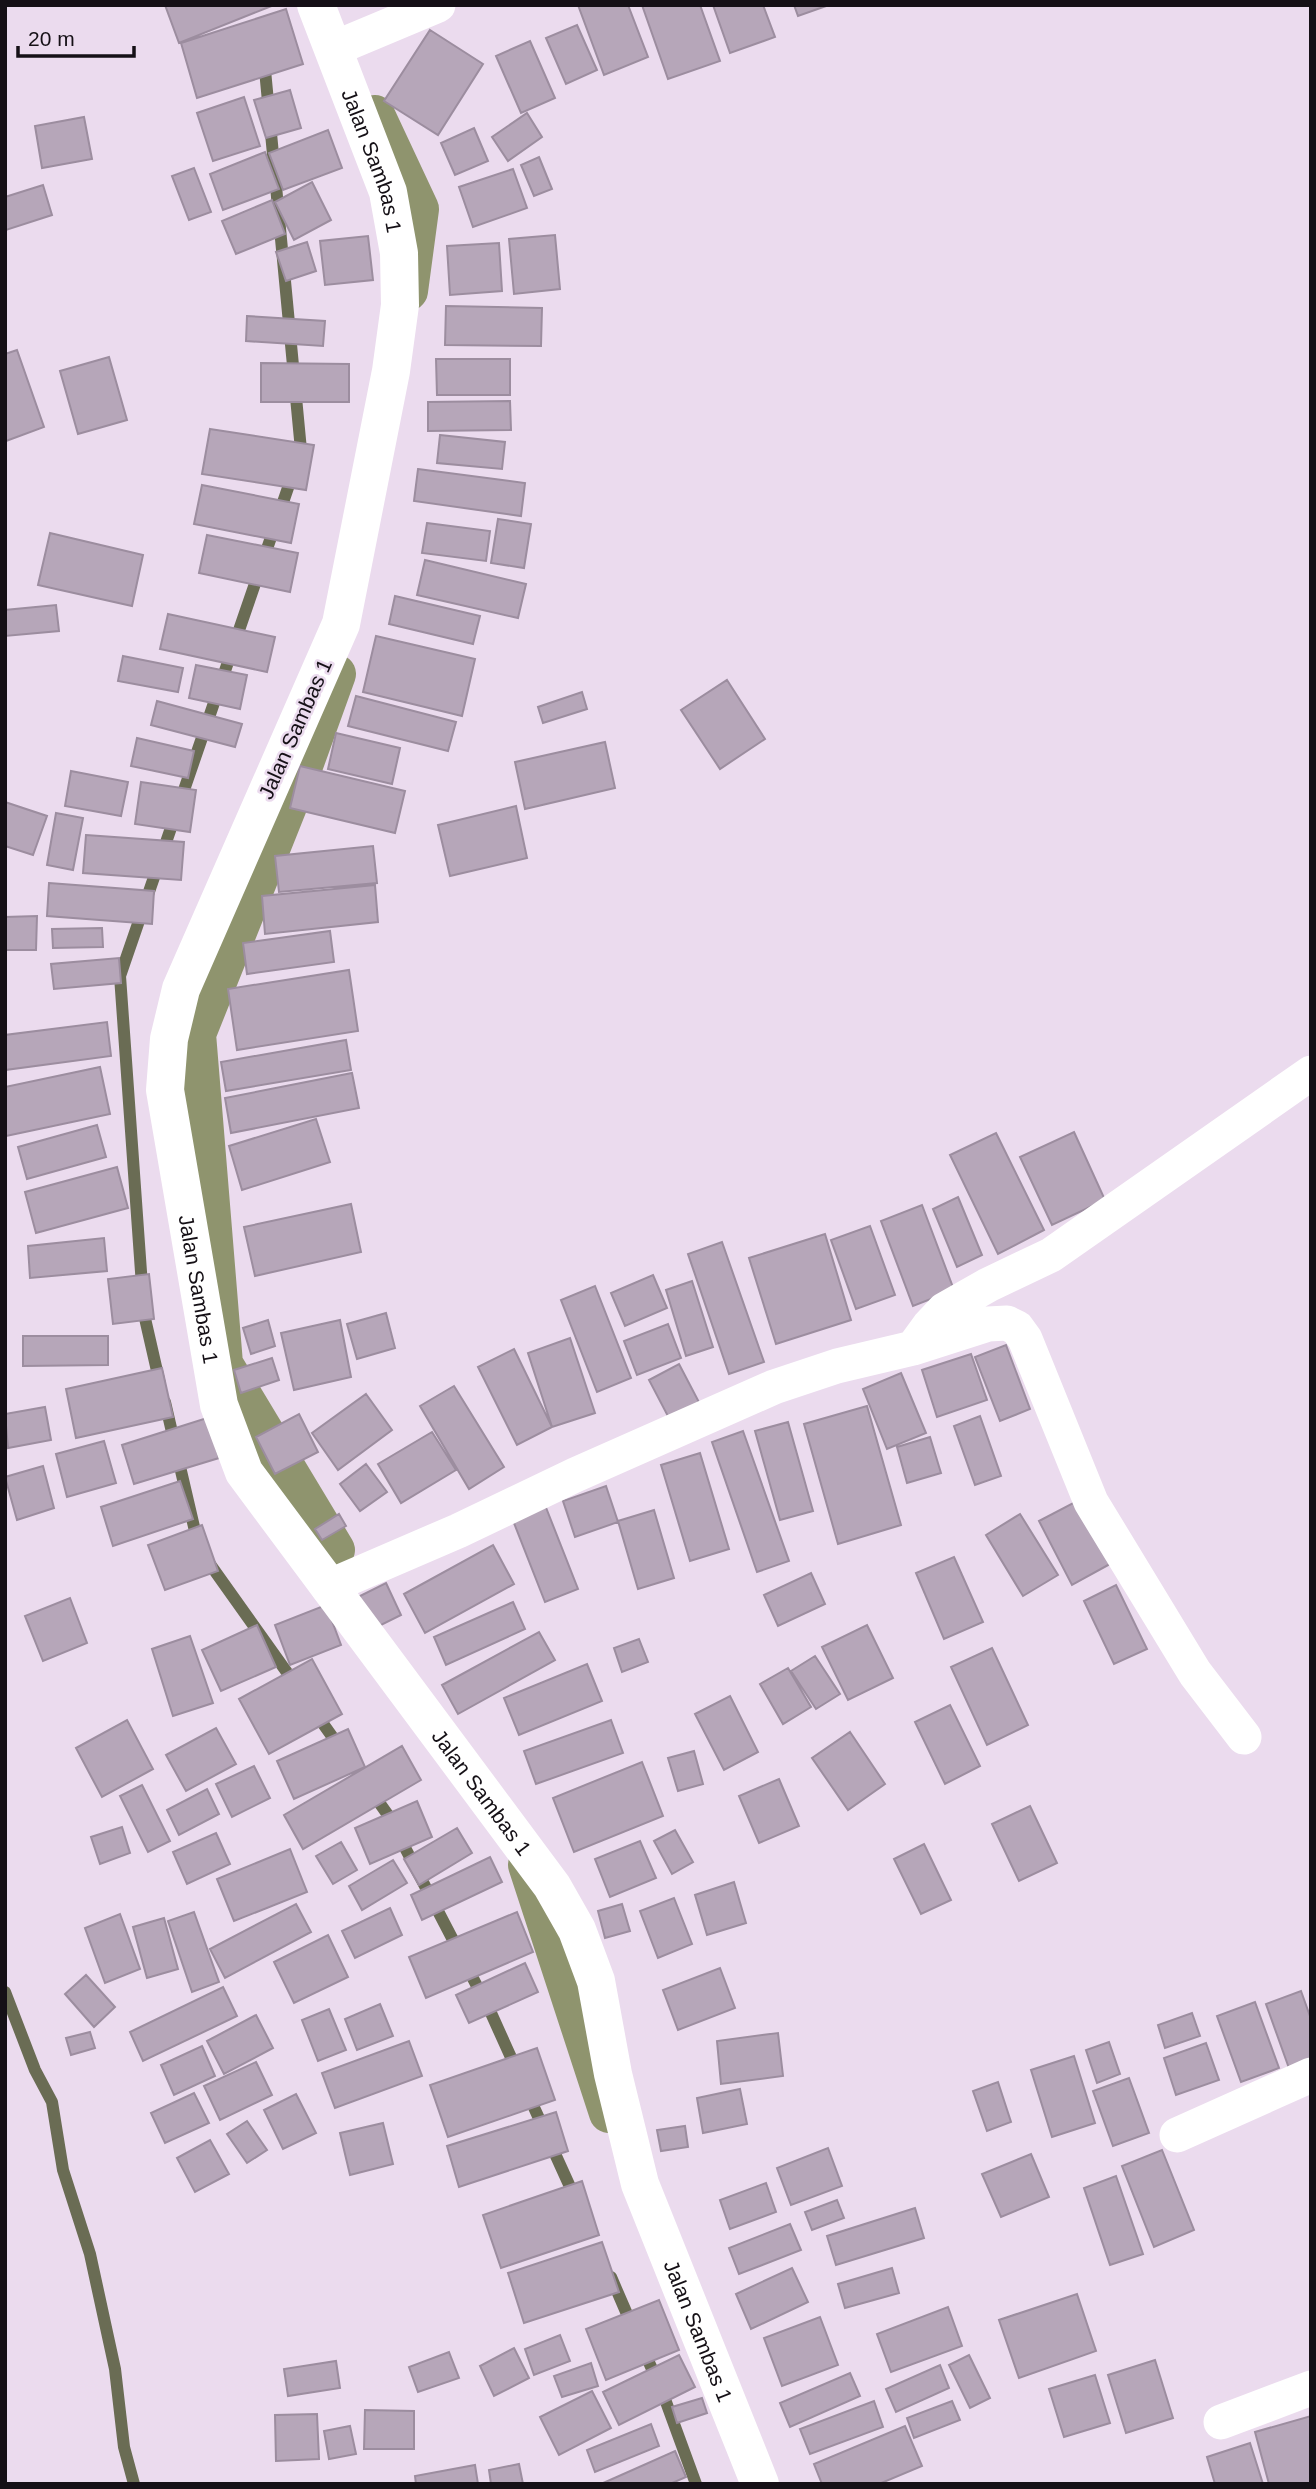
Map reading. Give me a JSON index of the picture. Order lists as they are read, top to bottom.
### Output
{
  "streets": {
    "street": ["Jalan Sambas 1"]
  },
  "scale_bar": "20 m"
}
